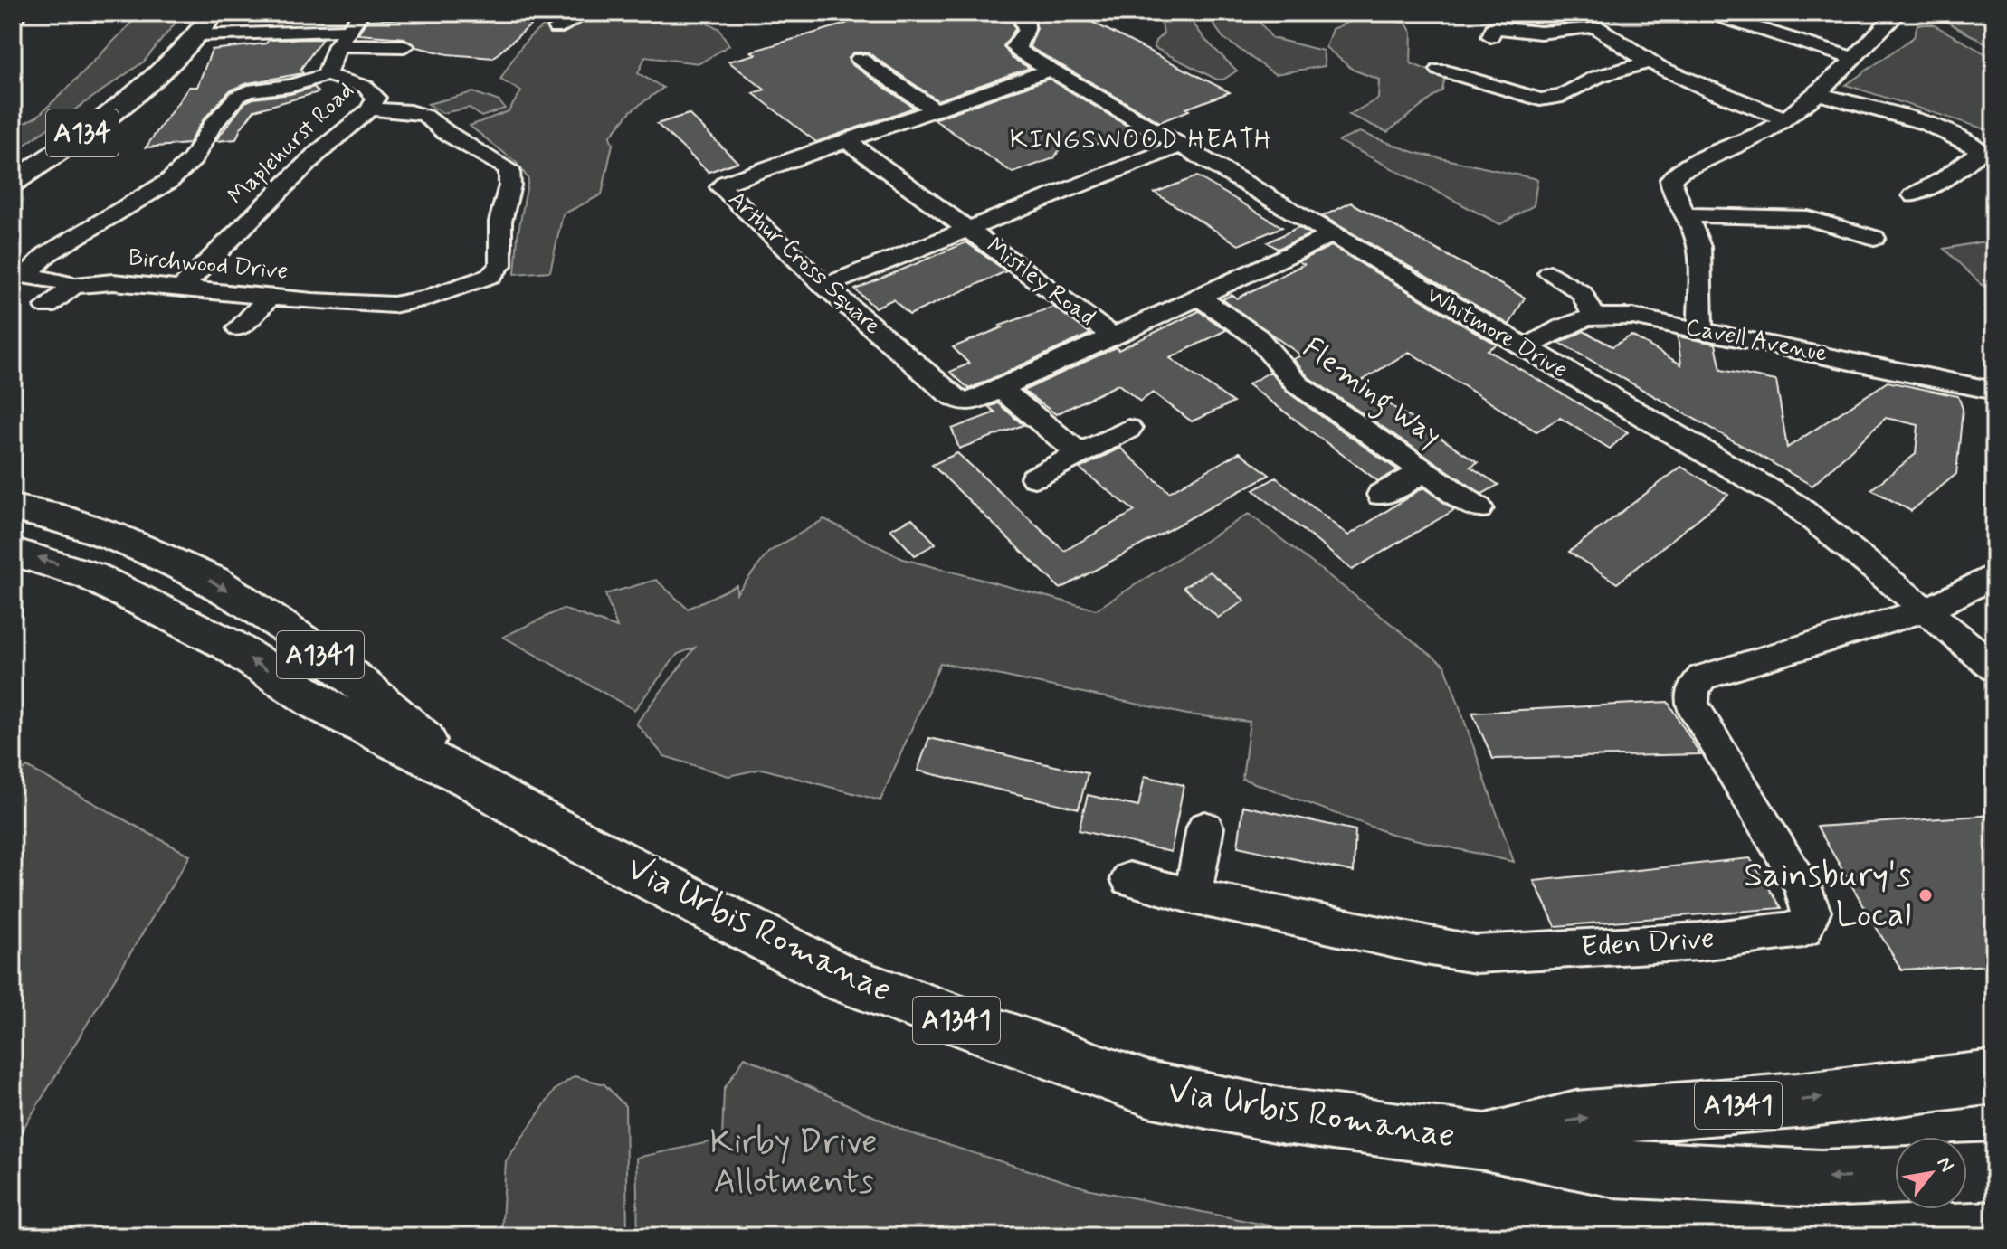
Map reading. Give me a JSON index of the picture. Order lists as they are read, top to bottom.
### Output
{
  "streets": {
    "main road": ["A134", "A1341", "Via Urbis Romanae"],
    "street": [
      "Maplehurst Road",
      "Arthur Cross Square",
      "Birchwood Drive",
      "Mistley Road",
      "Whitmore Drive",
      "Cavell Avenue",
      "Fleming Way",
      "Eden Drive"
    ]
  },
  "crossings": [
    ["A134", "Maplehurst Road"],
    ["Maplehurst Road", "Birchwood Drive"],
    ["Arthur Cross Square", "Mistley Road"],
    ["Arthur Cross Square", "Whitmore Drive"],
    ["Arthur Cross Square", "Fleming Way"],
    ["Mistley Road", "Whitmore Drive"],
    ["Whitmore Drive", "Cavell Avenue"],
    ["Whitmore Drive", "Eden Drive"]
  ],
  "districts": ["KINGSWOOD HEATH"],
  "parks": ["Kirby Drive Allotments"],
  "places": ["Sainsbury's Local"],
  "north": "top right"
}
